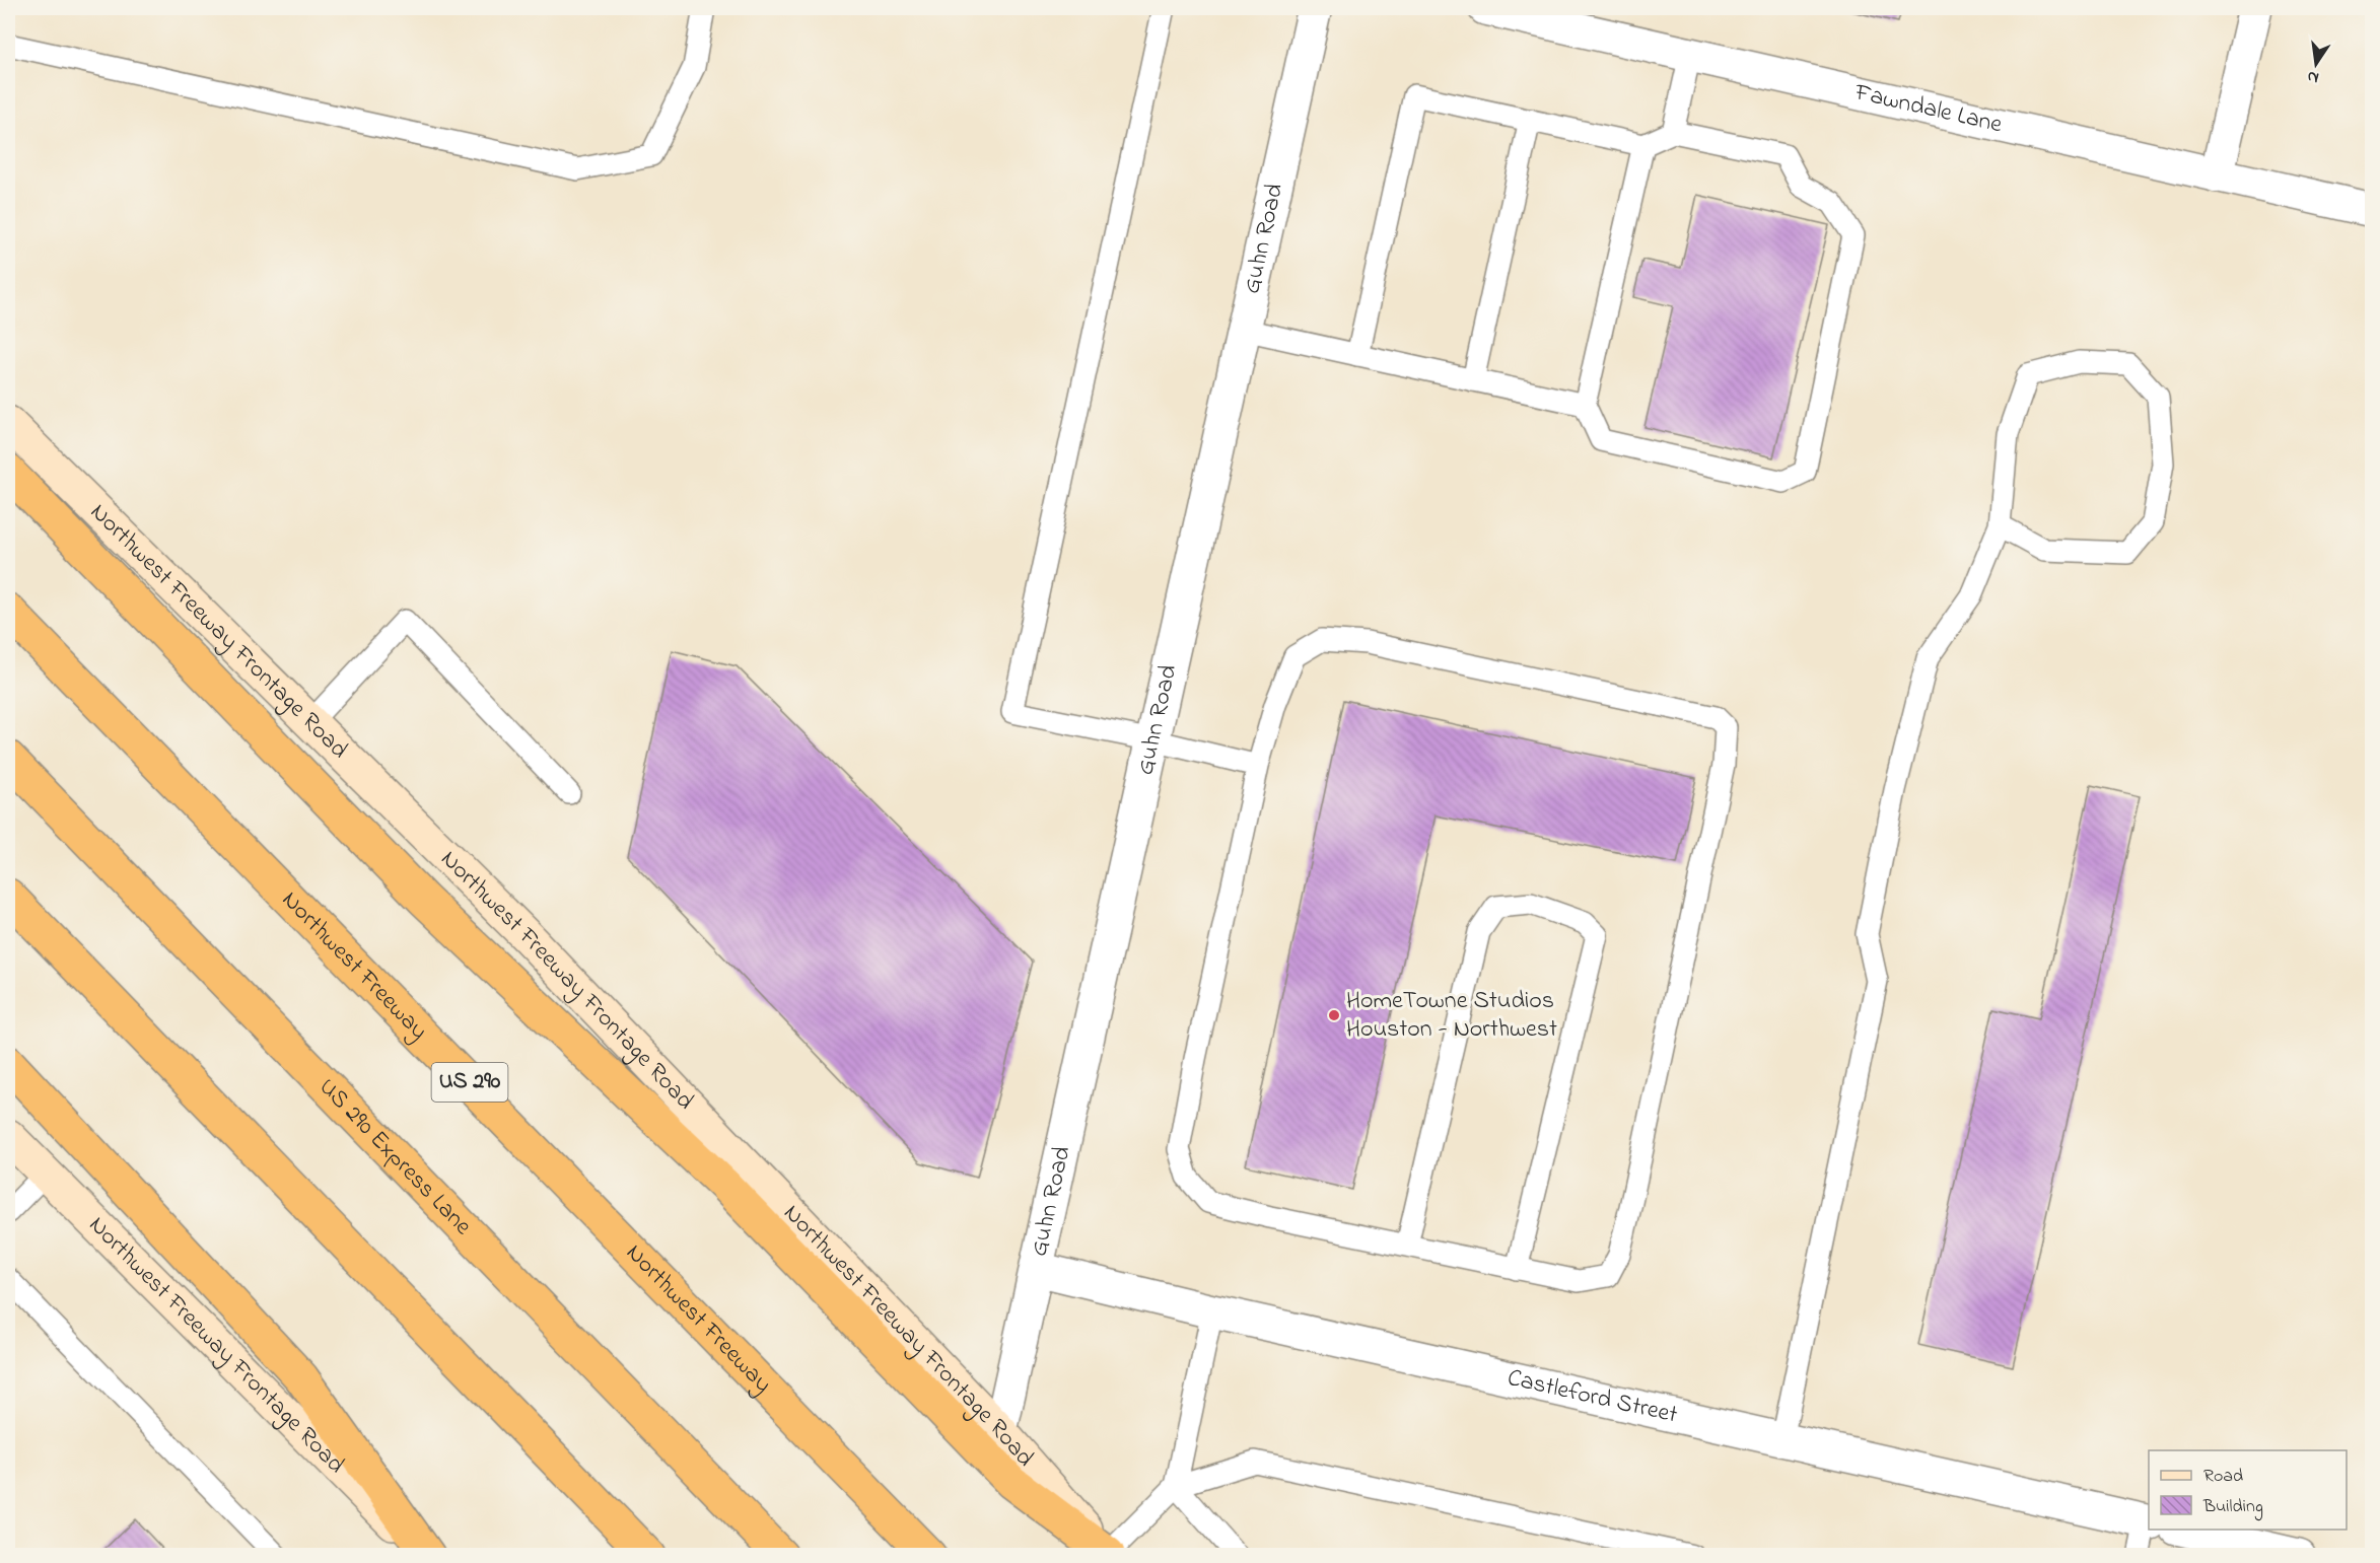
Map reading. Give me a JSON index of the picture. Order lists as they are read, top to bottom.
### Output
{
  "streets": {
    "highway": ["Northwest Freeway", "US 290", "US 290 Express Lane"],
    "main road": ["Northwest Freeway Frontage Road"],
    "street": ["Fawndale Lane", "Guhn Road", "Castleford Street"]
  },
  "crossings": [
    ["Guhn Road", "Northwest Freeway Frontage Road"],
    ["Guhn Road", "Castleford Street"]
  ],
  "places": ["HomeTowne Studios Houston - Northwest"],
  "legend": ["Road", "Building"],
  "north": "bottom"
}
